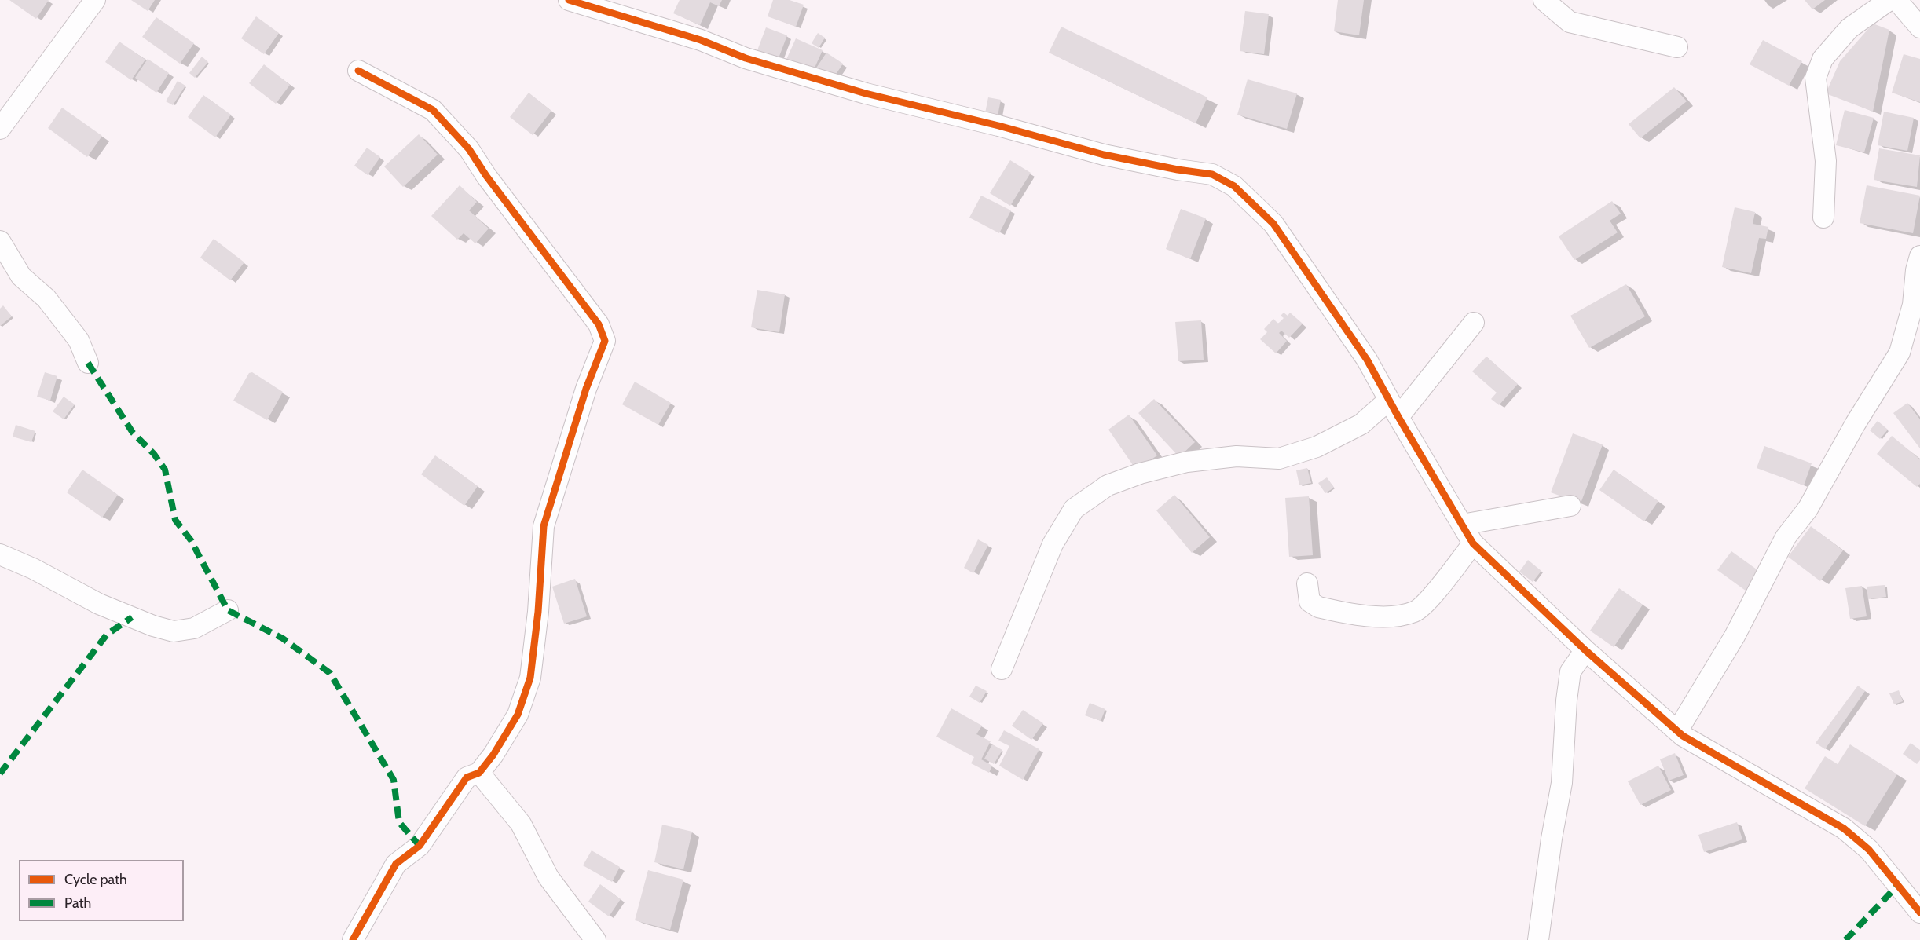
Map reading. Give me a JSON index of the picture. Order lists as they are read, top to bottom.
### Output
{
  "legend": ["Cycle path", "Path"]
}
